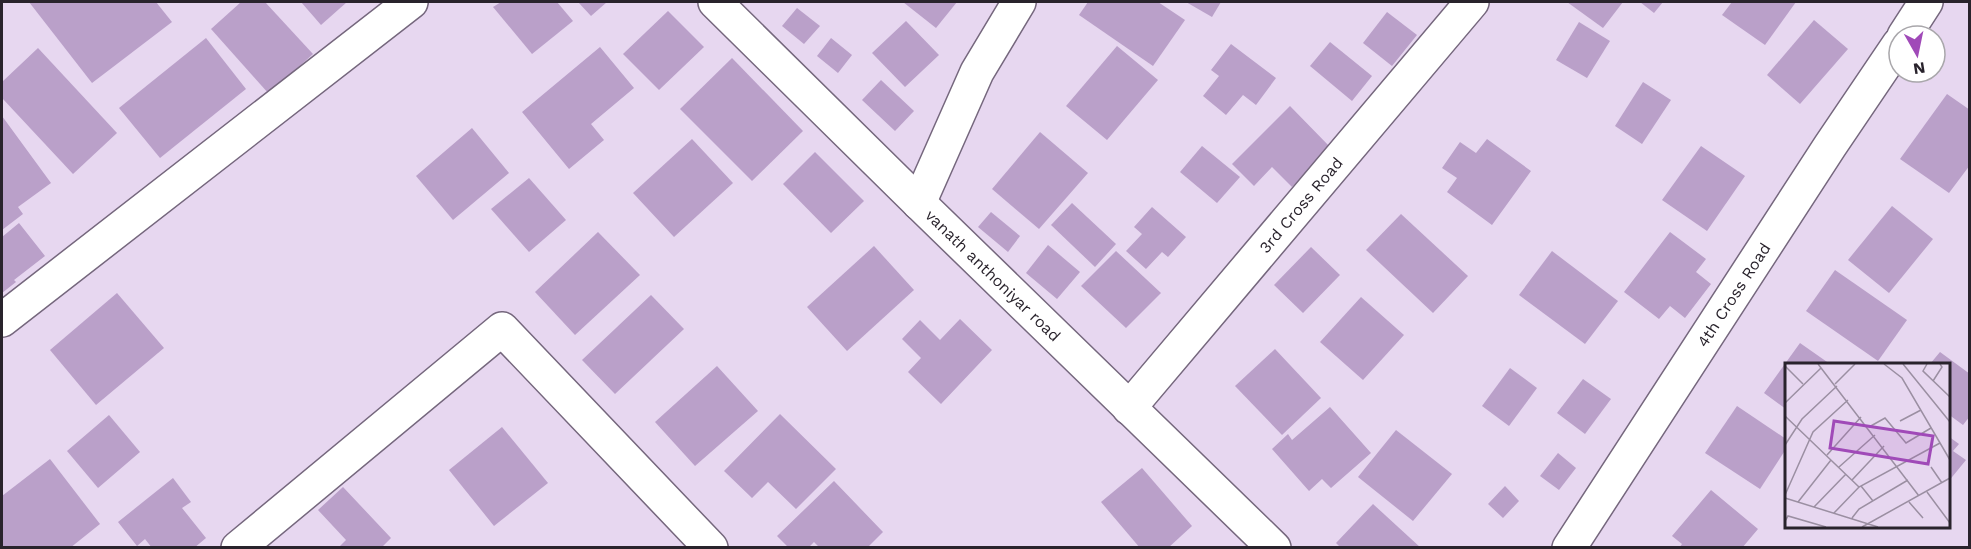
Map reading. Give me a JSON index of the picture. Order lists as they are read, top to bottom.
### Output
{
  "streets": {
    "street": ["3rd Cross Road", "vanath anthoniyar road", "4th Cross Road"]
  },
  "crossings": [
    ["3rd Cross Road", "vanath anthoniyar road"]
  ],
  "north": "bottom"
}
